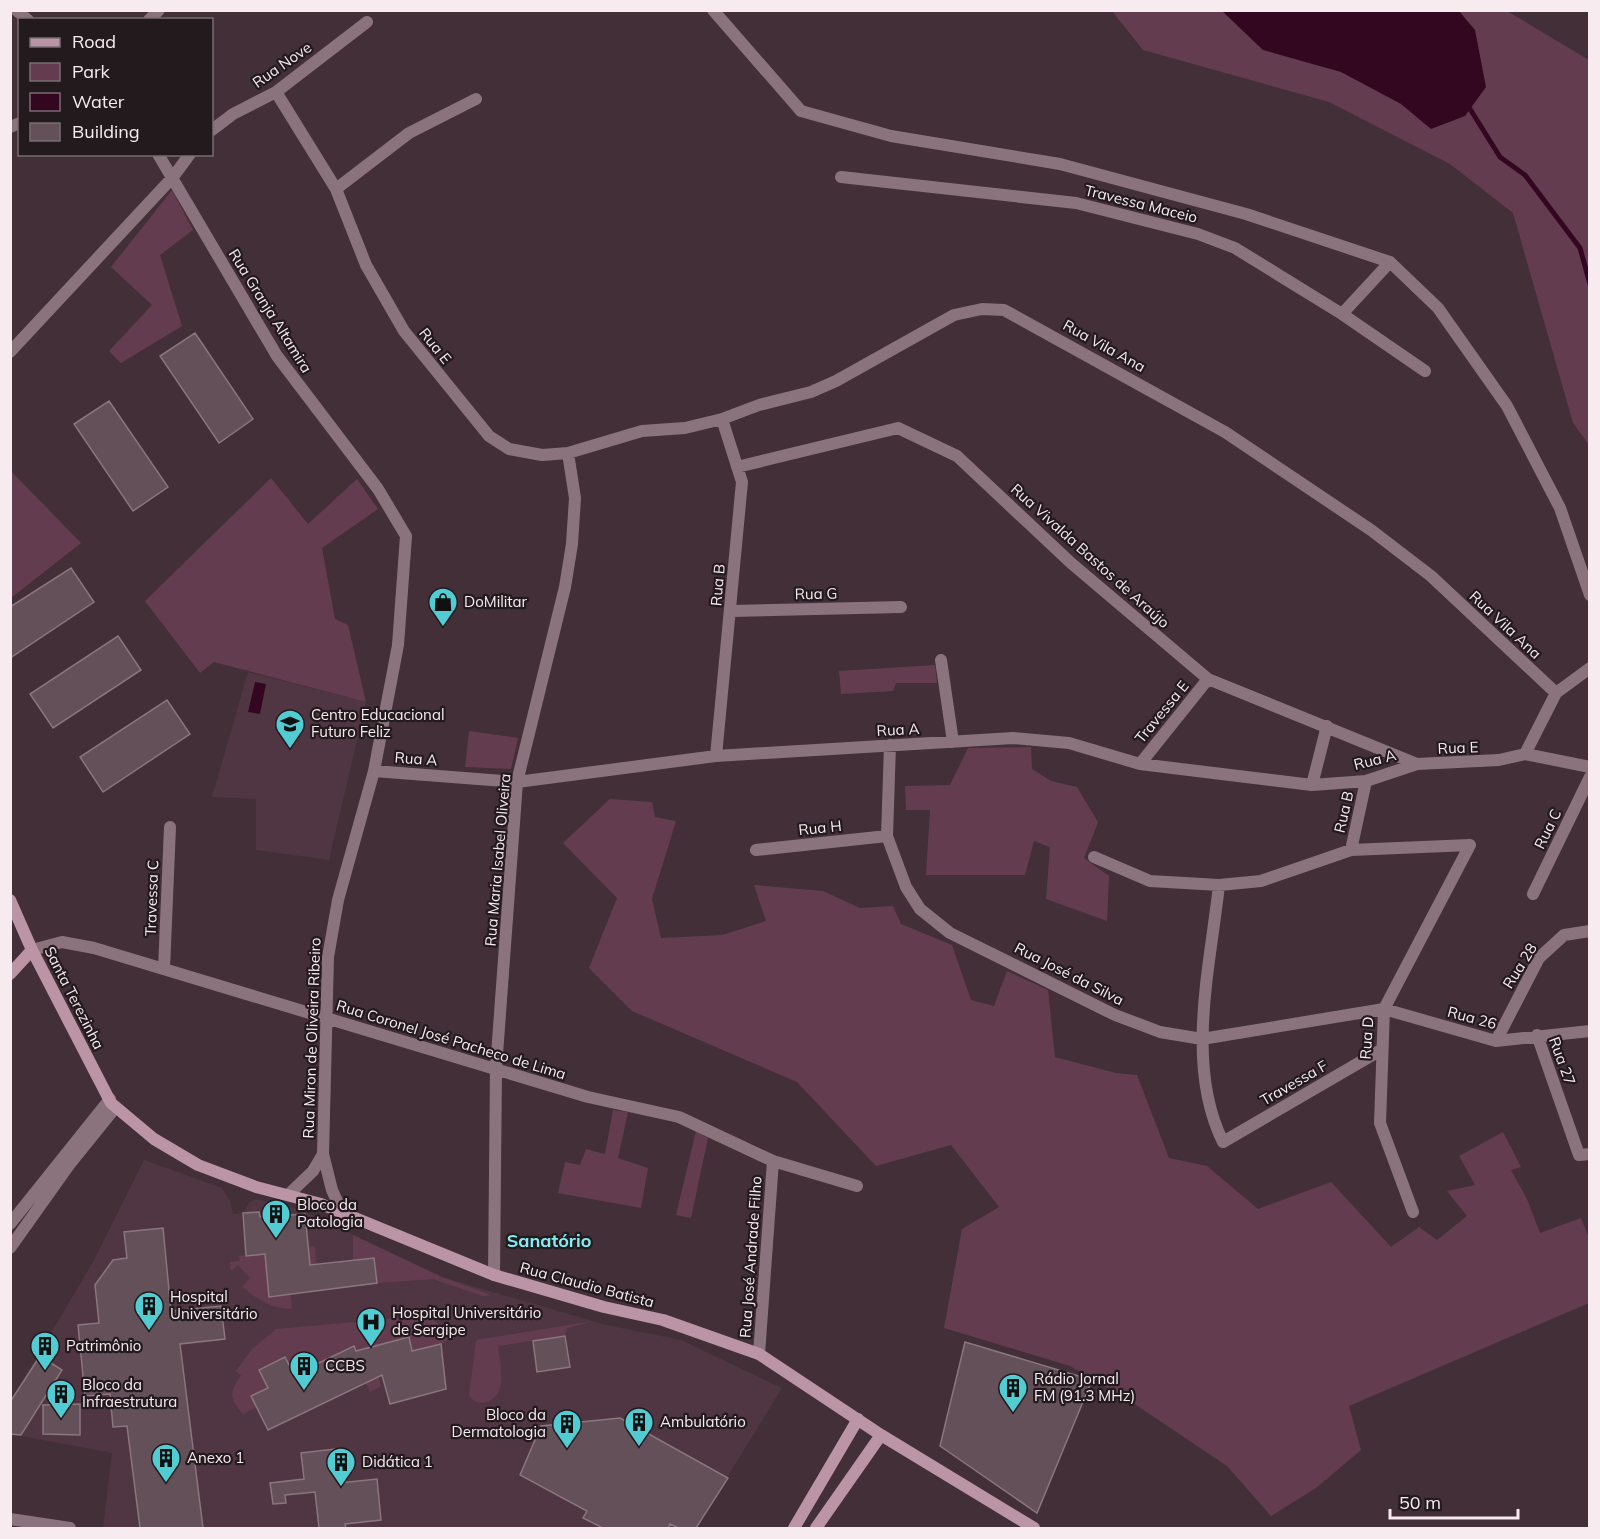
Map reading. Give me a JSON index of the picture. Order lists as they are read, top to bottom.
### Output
{
  "streets": {
    "main road": ["Santa Terezinha", "Rua Claudio Batista"],
    "street": [
      "Rua Nove",
      "Travessa Maceio",
      "Rua Granja Altamira",
      "Rua E",
      "Rua Vila Ana",
      "Rua Vivalda Bastos de Araújo",
      "Rua B",
      "Rua G",
      "Travessa E",
      "Rua A",
      "Rua H",
      "Rua C",
      "Rua Maria Isabel Oliveira",
      "Travessa C",
      "Rua 28",
      "Rua José da Silva",
      "Rua 26",
      "Rua Miron de Oliveira Ribeiro",
      "Rua D",
      "Rua Coronel José Pacheco de Lima",
      "Rua 27",
      "Travessa F",
      "Rua José Andrade Filho"
    ]
  },
  "crossings": [
    ["Rua Nove", "Rua E"],
    ["Rua Granja Altamira", "Rua Miron de Oliveira Ribeiro"],
    ["Rua E", "Rua Vila Ana"],
    ["Rua E", "Rua Vivalda Bastos de Araújo"],
    ["Rua E", "Rua A"],
    ["Rua E", "Rua Maria Isabel Oliveira"],
    ["Rua Vila Ana", "Rua B"],
    ["Rua Vila Ana", "Rua Maria Isabel Oliveira"],
    ["Rua Vivalda Bastos de Araújo", "Rua B"],
    ["Rua Vivalda Bastos de Araújo", "Travessa E"],
    ["Rua Vivalda Bastos de Araújo", "Rua A"],
    ["Rua B", "Rua G"],
    ["Rua B", "Rua A"],
    ["Rua B", "Rua D"],
    ["Travessa E", "Rua A"],
    ["Rua A", "Rua Maria Isabel Oliveira"],
    ["Rua A", "Rua José da Silva"],
    ["Rua A", "Rua Miron de Oliveira Ribeiro"],
    ["Rua H", "Rua José da Silva"],
    ["Rua Maria Isabel Oliveira", "Rua Coronel José Pacheco de Lima"],
    ["Rua Maria Isabel Oliveira", "Rua Claudio Batista"],
    ["Travessa C", "Rua Coronel José Pacheco de Lima"],
    ["Rua 28", "Rua 26"],
    ["Rua José da Silva", "Rua 26"],
    ["Rua José da Silva", "Rua D"],
    ["Rua José da Silva", "Travessa F"],
    ["Santa Terezinha", "Rua Coronel José Pacheco de Lima"],
    ["Santa Terezinha", "Rua Claudio Batista"],
    ["Rua 26", "Rua D"],
    ["Rua 26", "Rua 27"],
    ["Rua Miron de Oliveira Ribeiro", "Rua Coronel José Pacheco de Lima"],
    ["Rua Miron de Oliveira Ribeiro", "Rua Claudio Batista"],
    ["Rua D", "Travessa F"],
    ["Rua Coronel José Pacheco de Lima", "Rua José Andrade Filho"],
    ["Rua José Andrade Filho", "Rua Claudio Batista"]
  ],
  "districts": ["Sanatório"],
  "places": {
    "shop": ["DoMilitar"],
    "school or university": ["Centro Educacional Futuro Feliz"],
    "building": [
      "Bloco da Patologia",
      "Hospital Universitário",
      "Patrimônio",
      "CCBS",
      "Rádio Jornal FM (91.3 MHz)",
      "Bloco da Infraestrutura",
      "Ambulatório",
      "Bloco da Dermatologia",
      "Anexo 1",
      "Didática 1"
    ],
    "hospital": ["Hospital Universitário de Sergipe"]
  },
  "legend": [
    "Road",
    "Park",
    "Water",
    "Building"
  ],
  "scale_bar": "50 m"
}
